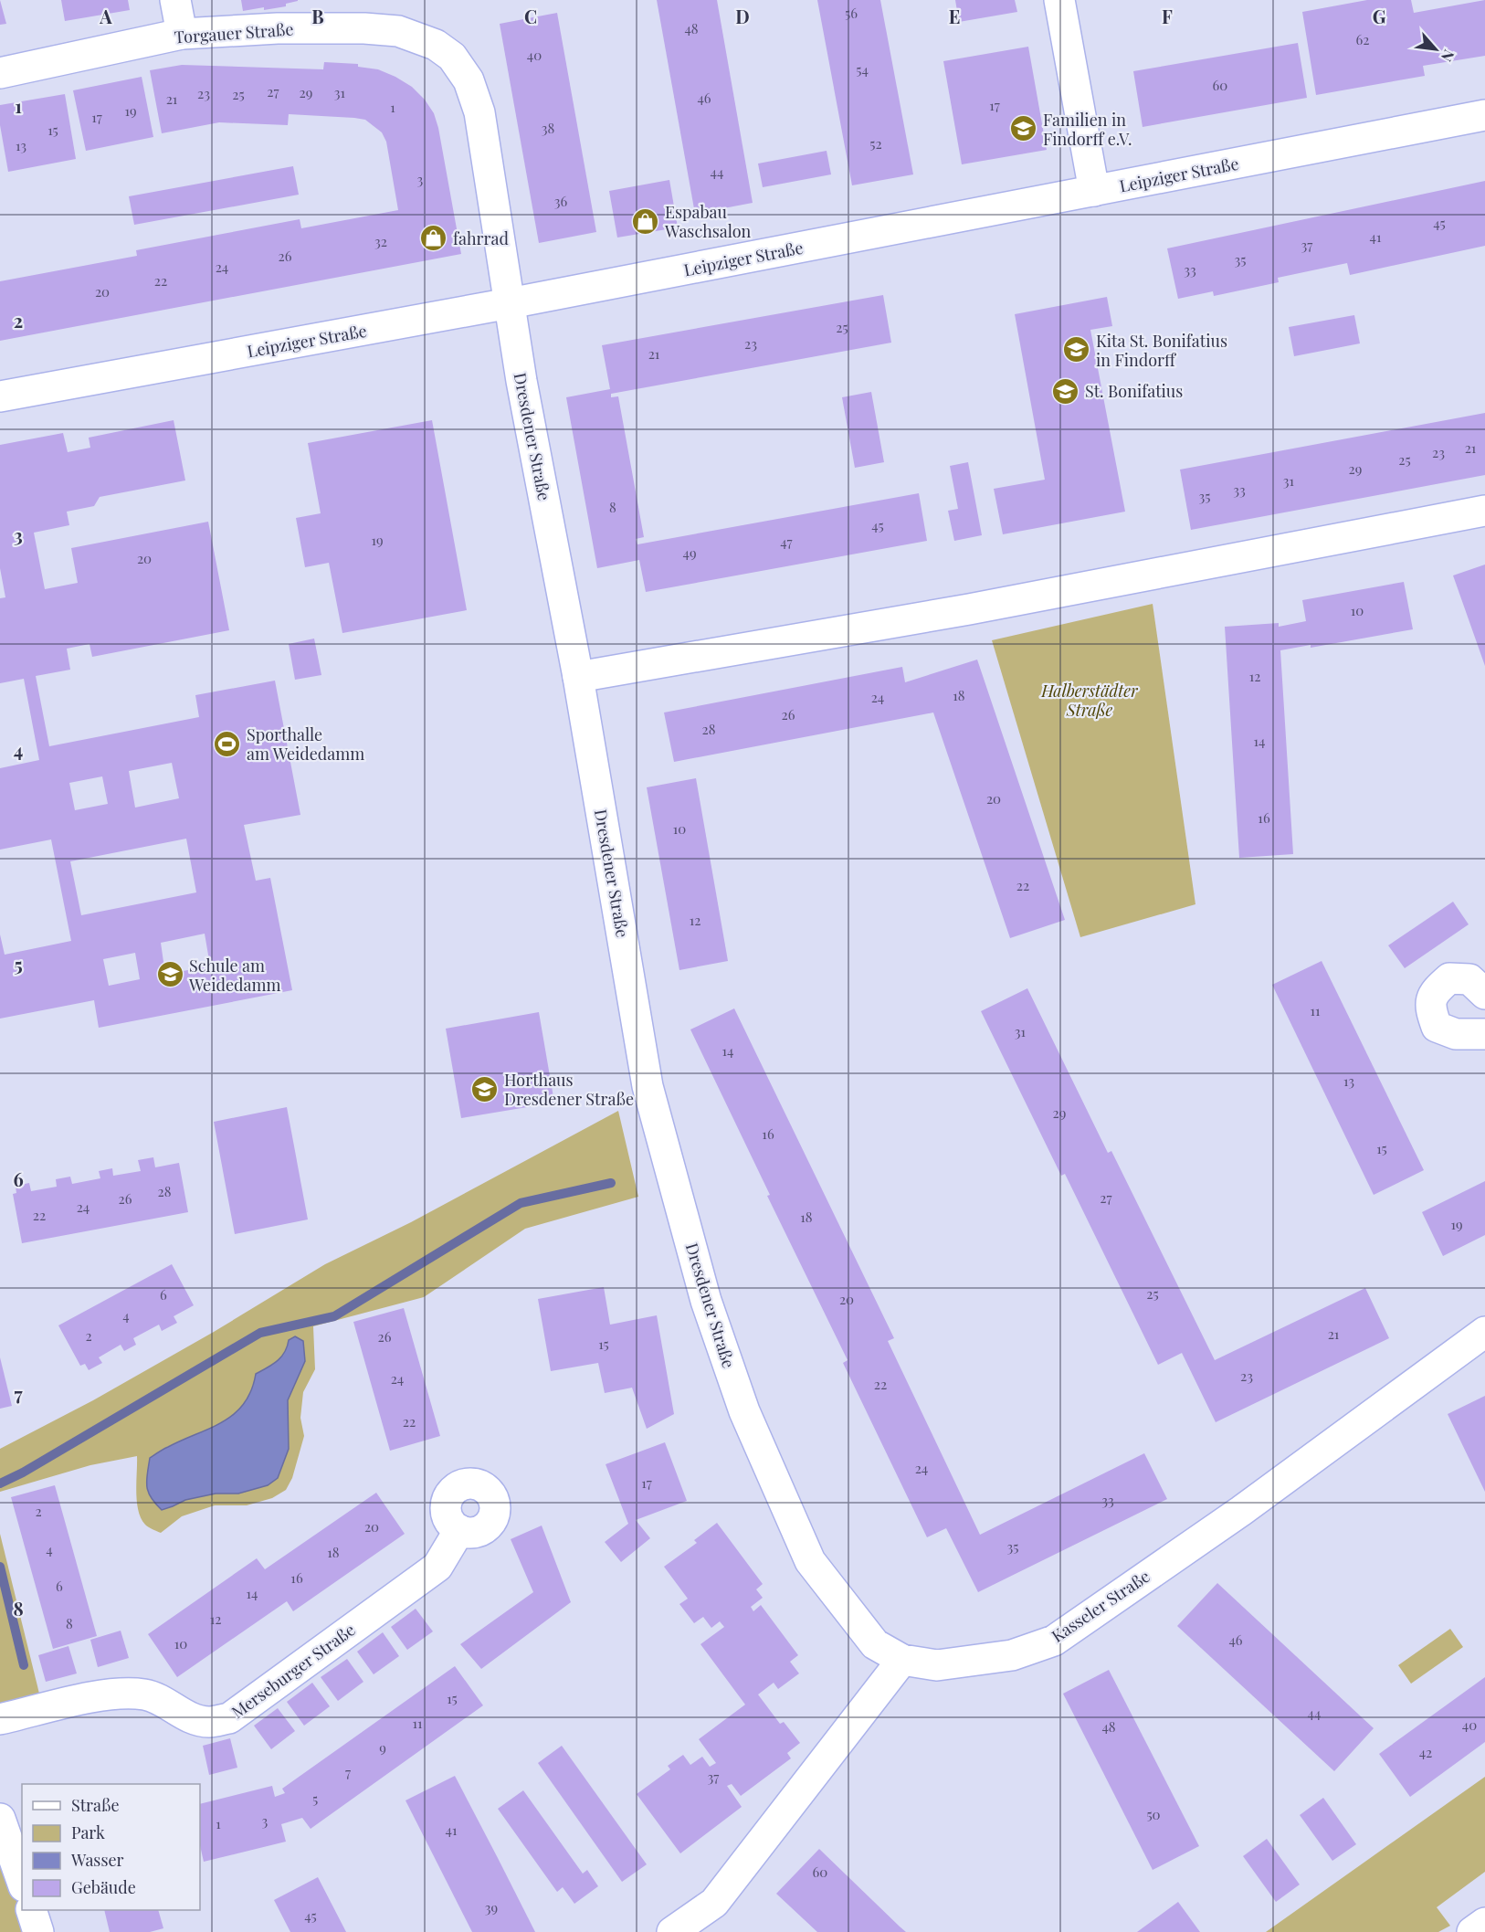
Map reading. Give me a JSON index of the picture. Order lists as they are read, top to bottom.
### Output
{
  "streets": {
    "street": [
      "Torgauer Straße",
      "Leipziger Straße",
      "Dresdener Straße",
      "Kasseler Straße",
      "Merseburger Straße"
    ]
  },
  "crossings": [
    ["Torgauer Straße", "Dresdener Straße"],
    ["Leipziger Straße", "Dresdener Straße"],
    ["Dresdener Straße", "Kasseler Straße"]
  ],
  "parks": ["Halberstädter Straße"],
  "places": {
    "school or university": [
      "Familien in Findorff e.V.",
      "Kita St. Bonifatius in Findorff",
      "St. Bonifatius",
      "Schule am Weidedamm",
      "Horthaus Dresdener Straße"
    ],
    "shop": ["Espabau Waschsalon", "fahrrad"],
    "sports": ["Sporthalle am Weidedamm"]
  },
  "house_numbers": [
    "56",
    "48",
    "62",
    "40",
    "54",
    "60",
    "27",
    "29",
    "31",
    "23",
    "25",
    "46",
    "21",
    "17",
    "1",
    "19",
    "17",
    "38",
    "15",
    "52",
    "13",
    "44",
    "3",
    "36",
    "45",
    "41",
    "32",
    "37",
    "26",
    "35",
    "24",
    "33",
    "22",
    "20",
    "25",
    "23",
    "21",
    "21",
    "23",
    "25",
    "29",
    "31",
    "33",
    "35",
    "8",
    "45",
    "19",
    "47",
    "49",
    "20",
    "10",
    "12",
    "18",
    "24",
    "26",
    "28",
    "14",
    "20",
    "16",
    "10",
    "22",
    "12",
    "11",
    "31",
    "14",
    "13",
    "29",
    "16",
    "15",
    "28",
    "27",
    "26",
    "24",
    "22",
    "18",
    "19",
    "25",
    "6",
    "20",
    "4",
    "21",
    "2",
    "26",
    "15",
    "23",
    "24",
    "22",
    "22",
    "24",
    "17",
    "33",
    "2",
    "20",
    "35",
    "4",
    "18",
    "16",
    "6",
    "14",
    "12",
    "8",
    "46",
    "10",
    "15",
    "44",
    "11",
    "40",
    "48",
    "9",
    "42",
    "7",
    "37",
    "5",
    "50",
    "3",
    "1",
    "41",
    "60",
    "39",
    "45"
  ],
  "legend": [
    "Straße",
    "Park",
    "Wasser",
    "Gebäude"
  ],
  "north": "bottom right",
  "grid": {
    "columns": [
      "A",
      "B",
      "C",
      "D",
      "E",
      "F",
      "G"
    ],
    "rows": [
      "1",
      "2",
      "3",
      "4",
      "5",
      "6",
      "7",
      "8"
    ]
  }
}
